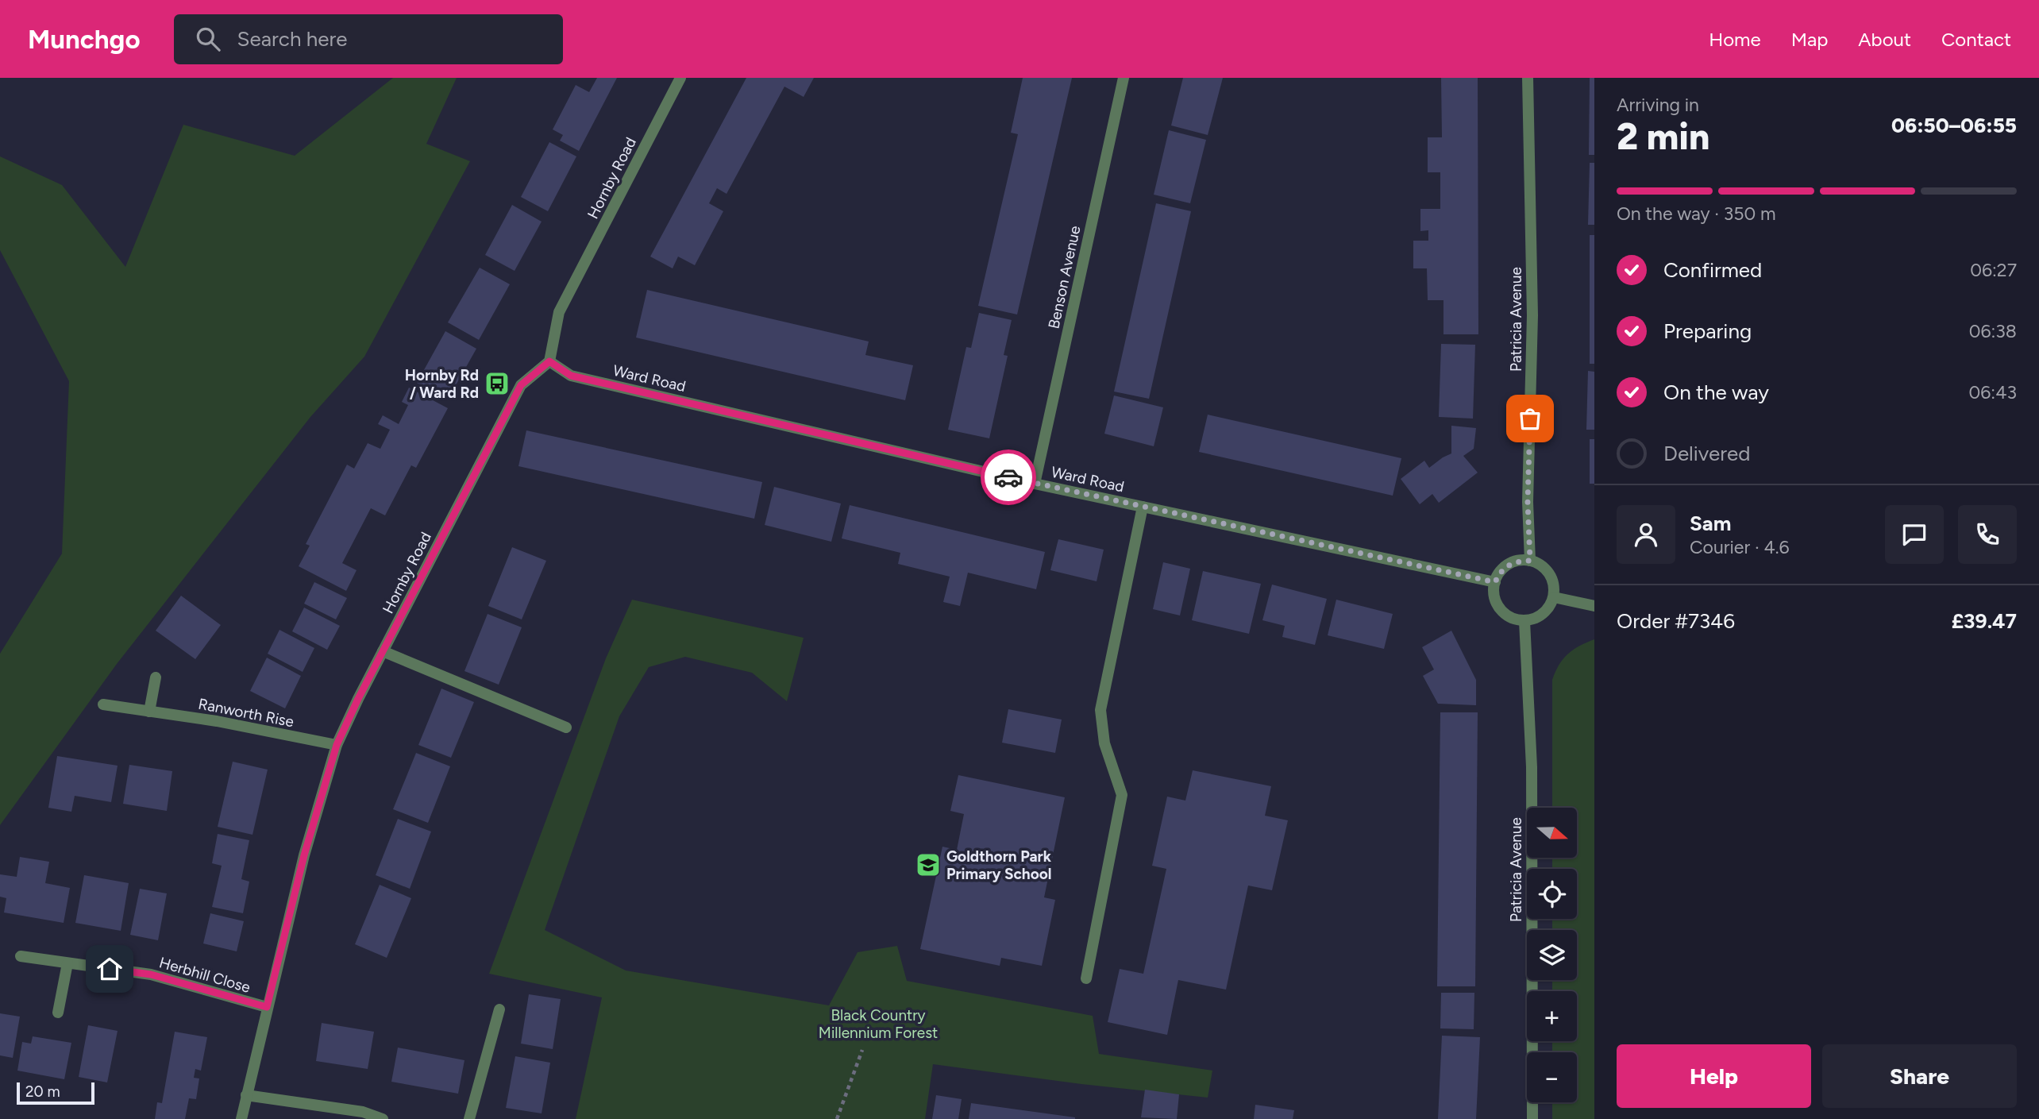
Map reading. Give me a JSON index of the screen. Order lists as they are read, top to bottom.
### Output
{
  "streets": {
    "street": [
      "Hornby Road",
      "Benson Avenue",
      "Patricia Avenue",
      "Ward Road",
      "Ranworth Rise",
      "Herbhill Close"
    ]
  },
  "crossings": [
    ["Hornby Road", "Ward Road"],
    ["Hornby Road", "Ranworth Rise"],
    ["Hornby Road", "Herbhill Close"],
    ["Benson Avenue", "Ward Road"],
    ["Patricia Avenue", "Ward Road"]
  ],
  "parks": ["Black Country Millennium Forest"],
  "places": {
    "bus stop": ["Hornby Rd / Ward Rd"],
    "school or university": ["Goldthorn Park Primary School"]
  },
  "scale_bar": "20 m",
  "north": "right",
  "page": {
    "header": "Munchgo",
    "search": "Search here",
    "nav": [
      "Home",
      "Map",
      "About",
      "Contact"
    ],
    "heading": ["2 min", "Arriving in", "06:50–06:55"],
    "panel": [
      "Sam",
      "Courier · 4.6",
      "Order #7346",
      "£39.47"
    ],
    "bar": "On the way · 350 m",
    "list": [
      ["Confirmed", "06:27"],
      ["Preparing", "06:38"],
      ["On the way", "06:43"],
      "Delivered"
    ],
    "map_buttons": ["+", "−"],
    "buttons": ["Help", "Share"],
    "scale": "20 m"
  }
}
